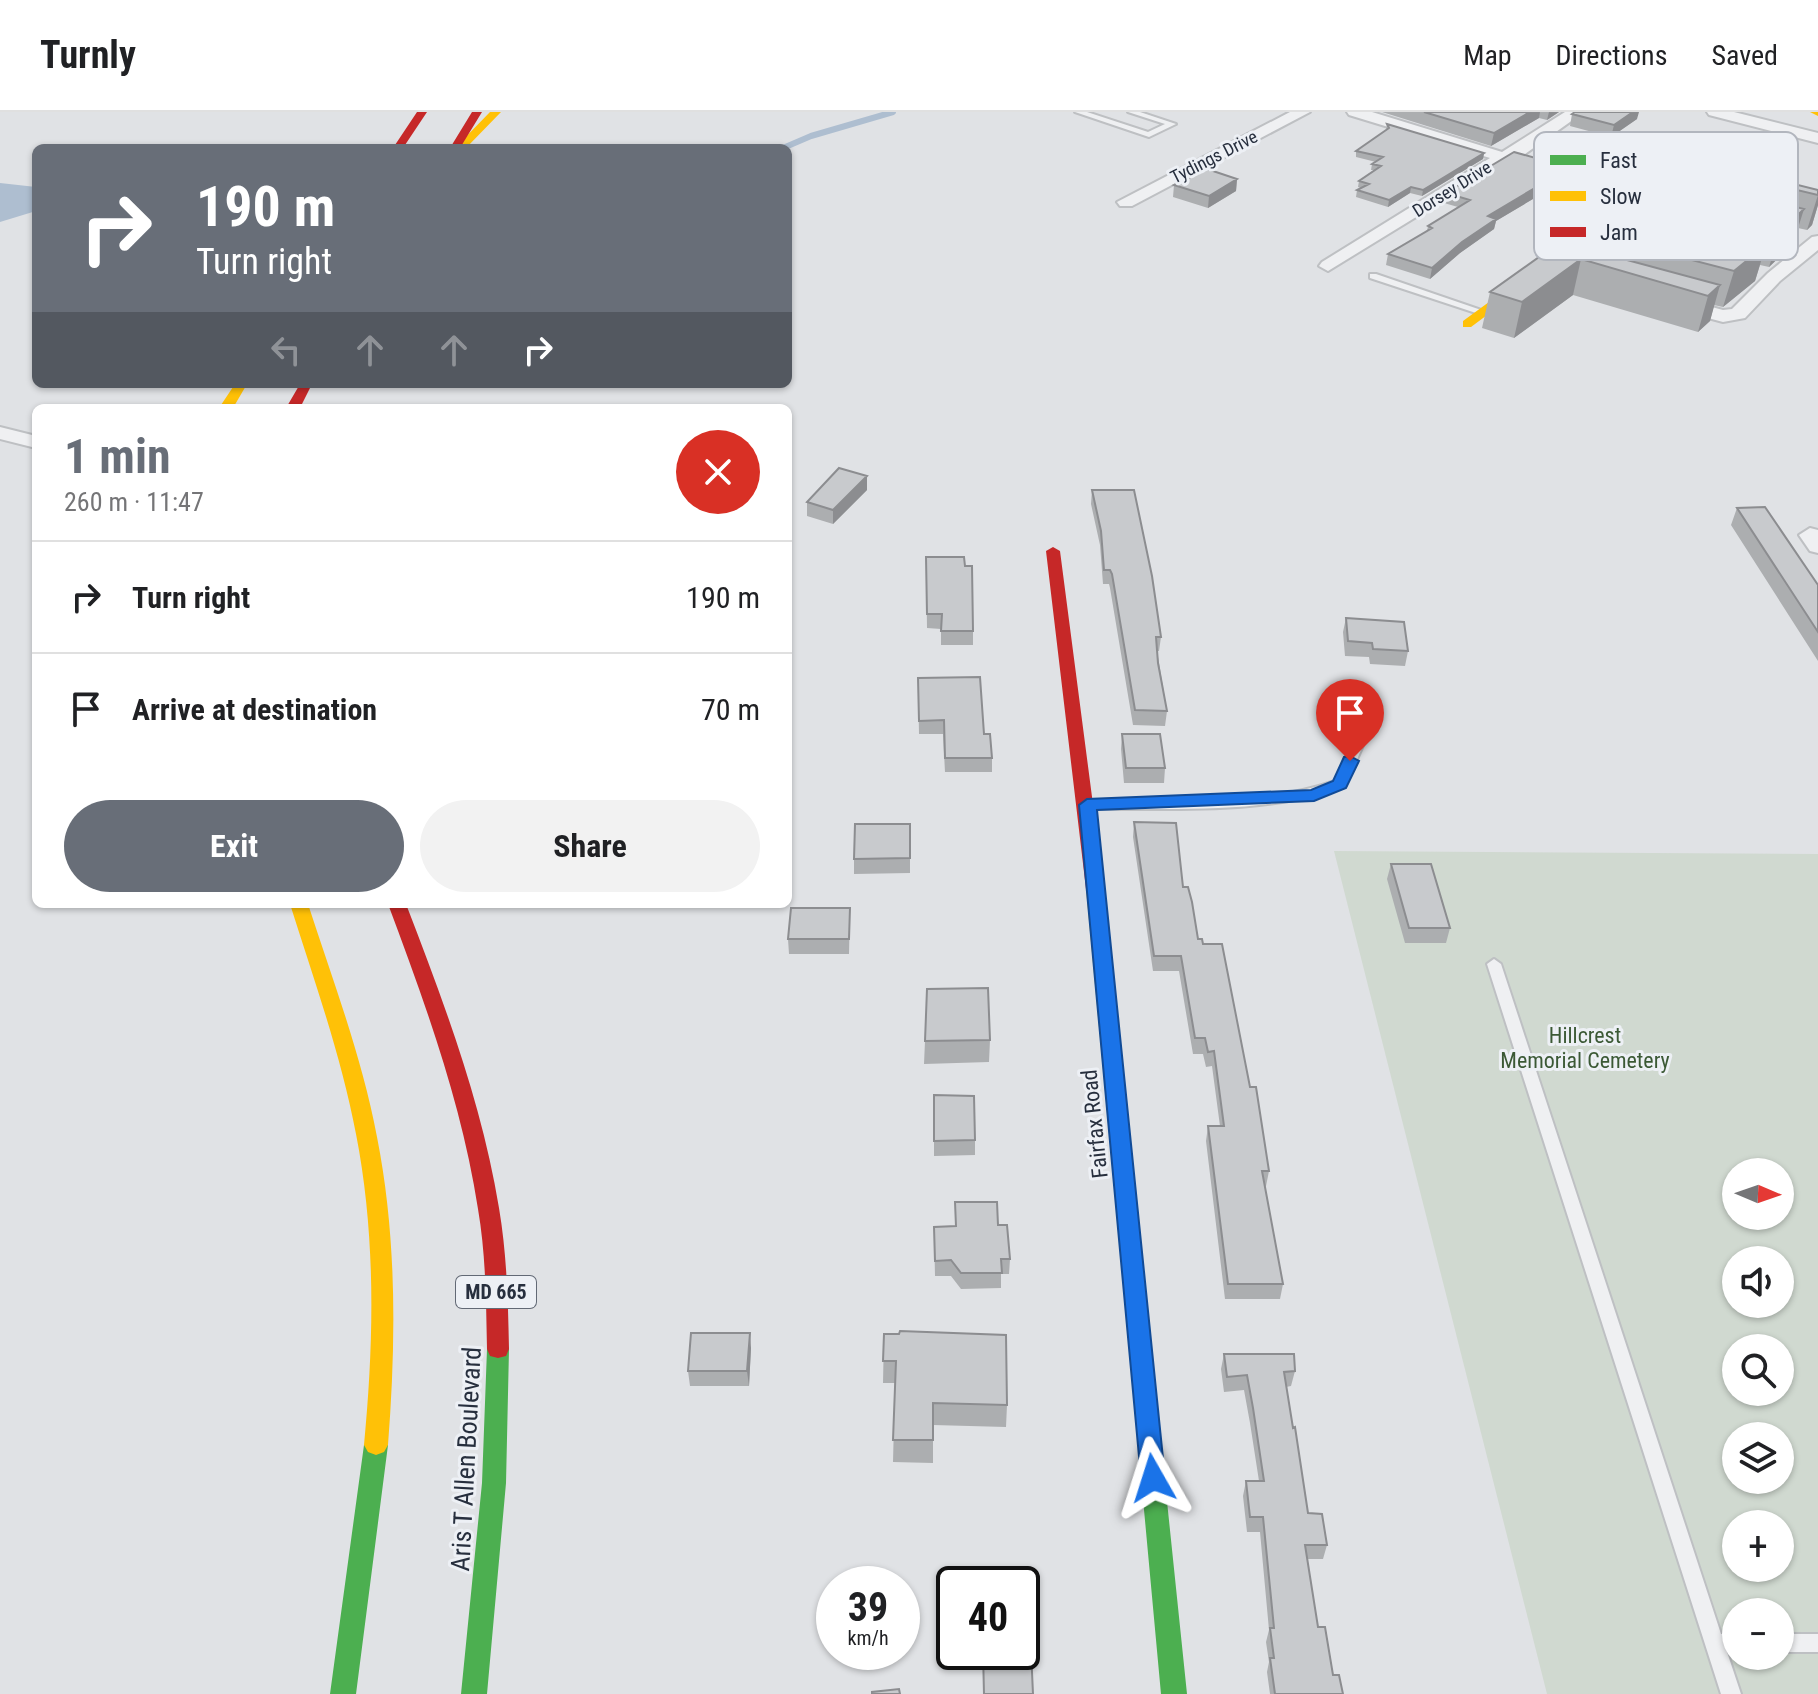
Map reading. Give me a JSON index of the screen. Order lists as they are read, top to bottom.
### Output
{
  "streets": {
    "main road": ["Fairfax Road", "MD 665", "Aris T Allen Boulevard"],
    "street": ["Tydings Drive", "Dorsey Drive"]
  },
  "parks": ["Hillcrest Memorial Cemetery"],
  "legend": ["Fast", "Slow", "Jam"],
  "north": "right",
  "page": {
    "header": "Turnly",
    "nav": ["Map", "Directions", "Saved"],
    "turn": ["190 m", "Turn right"],
    "heading": ["1 min", "260 m · 11:47"],
    "list": [
      {
        "name": "Turn right",
        "value": "190 m"
      },
      {
        "name": "Arrive at destination",
        "value": "70 m"
      }
    ],
    "buttons": ["Exit", "Share"],
    "map_buttons": ["+", "−"],
    "speed": "39 km/h",
    "limit": "40"
  }
}
